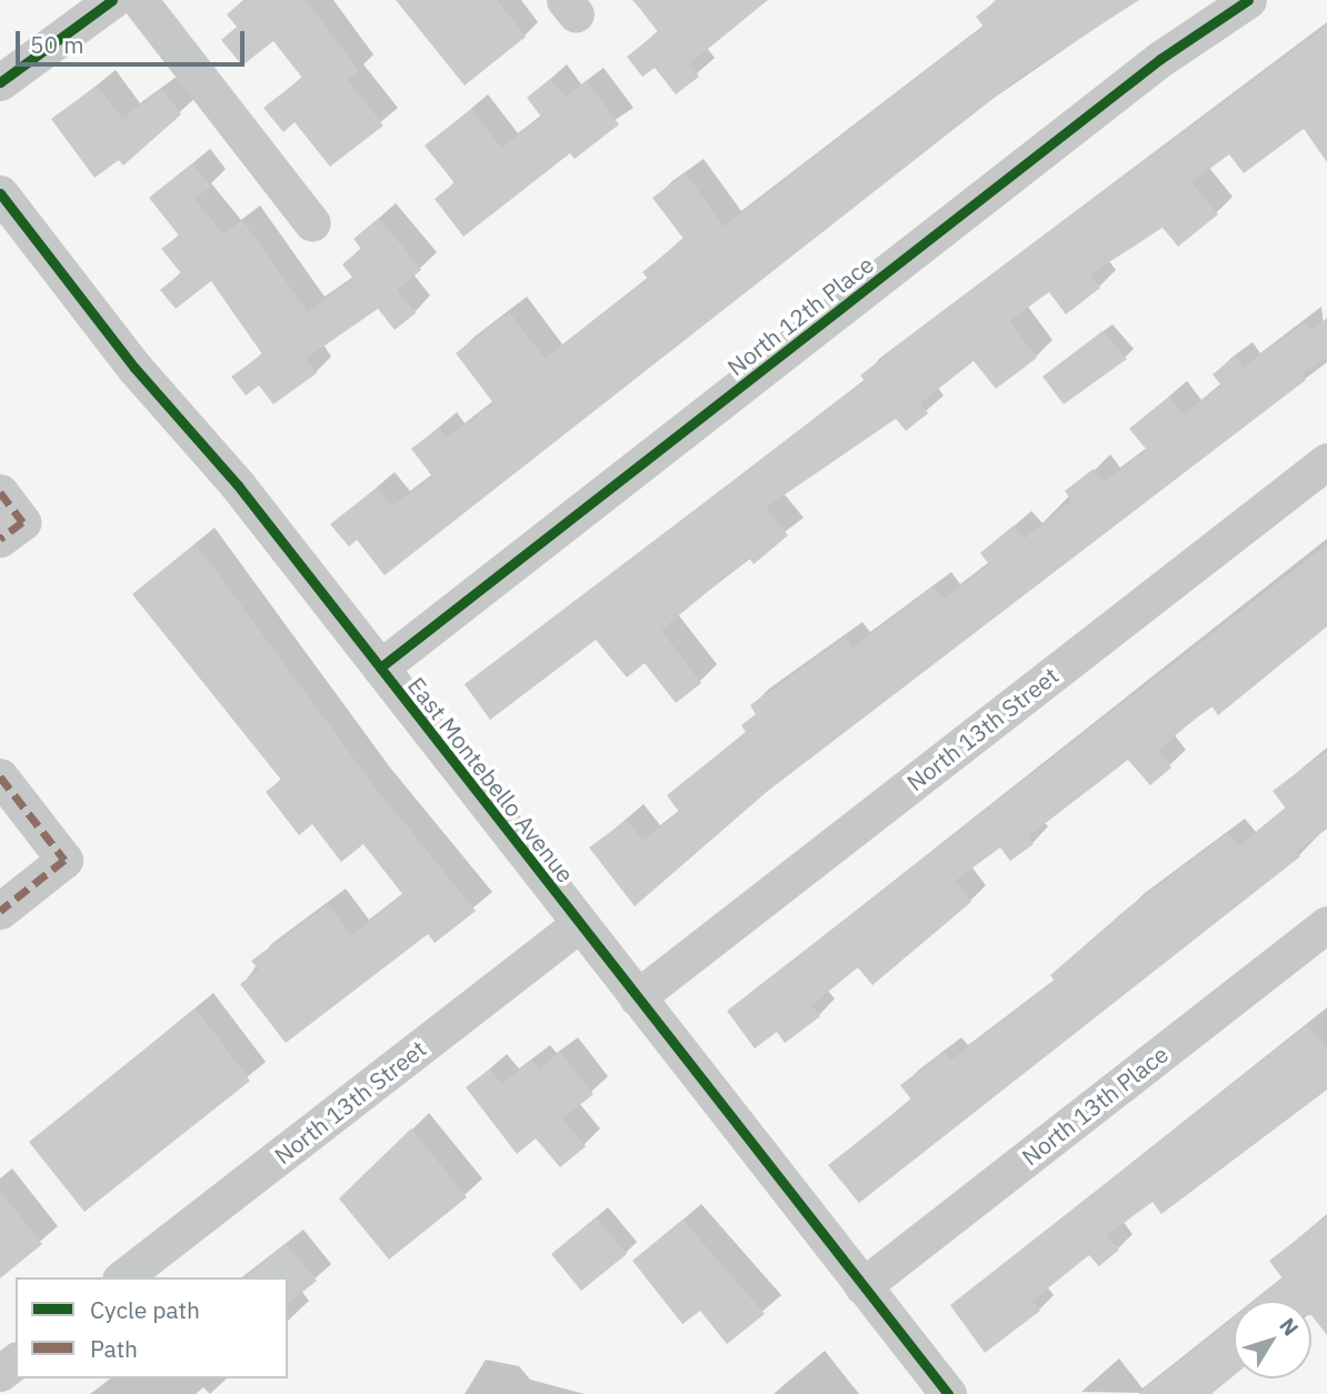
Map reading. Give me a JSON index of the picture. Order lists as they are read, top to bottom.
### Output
{
  "streets": {
    "street": [
      "North 12th Place",
      "North 13th Street",
      "East Montebello Avenue",
      "North 13th Place"
    ]
  },
  "crossings": [
    ["North 12th Place", "East Montebello Avenue"],
    ["North 13th Street", "East Montebello Avenue"],
    ["East Montebello Avenue", "North 13th Place"]
  ],
  "legend": ["Cycle path", "Path"],
  "scale_bar": "50 m",
  "north": "top right"
}
